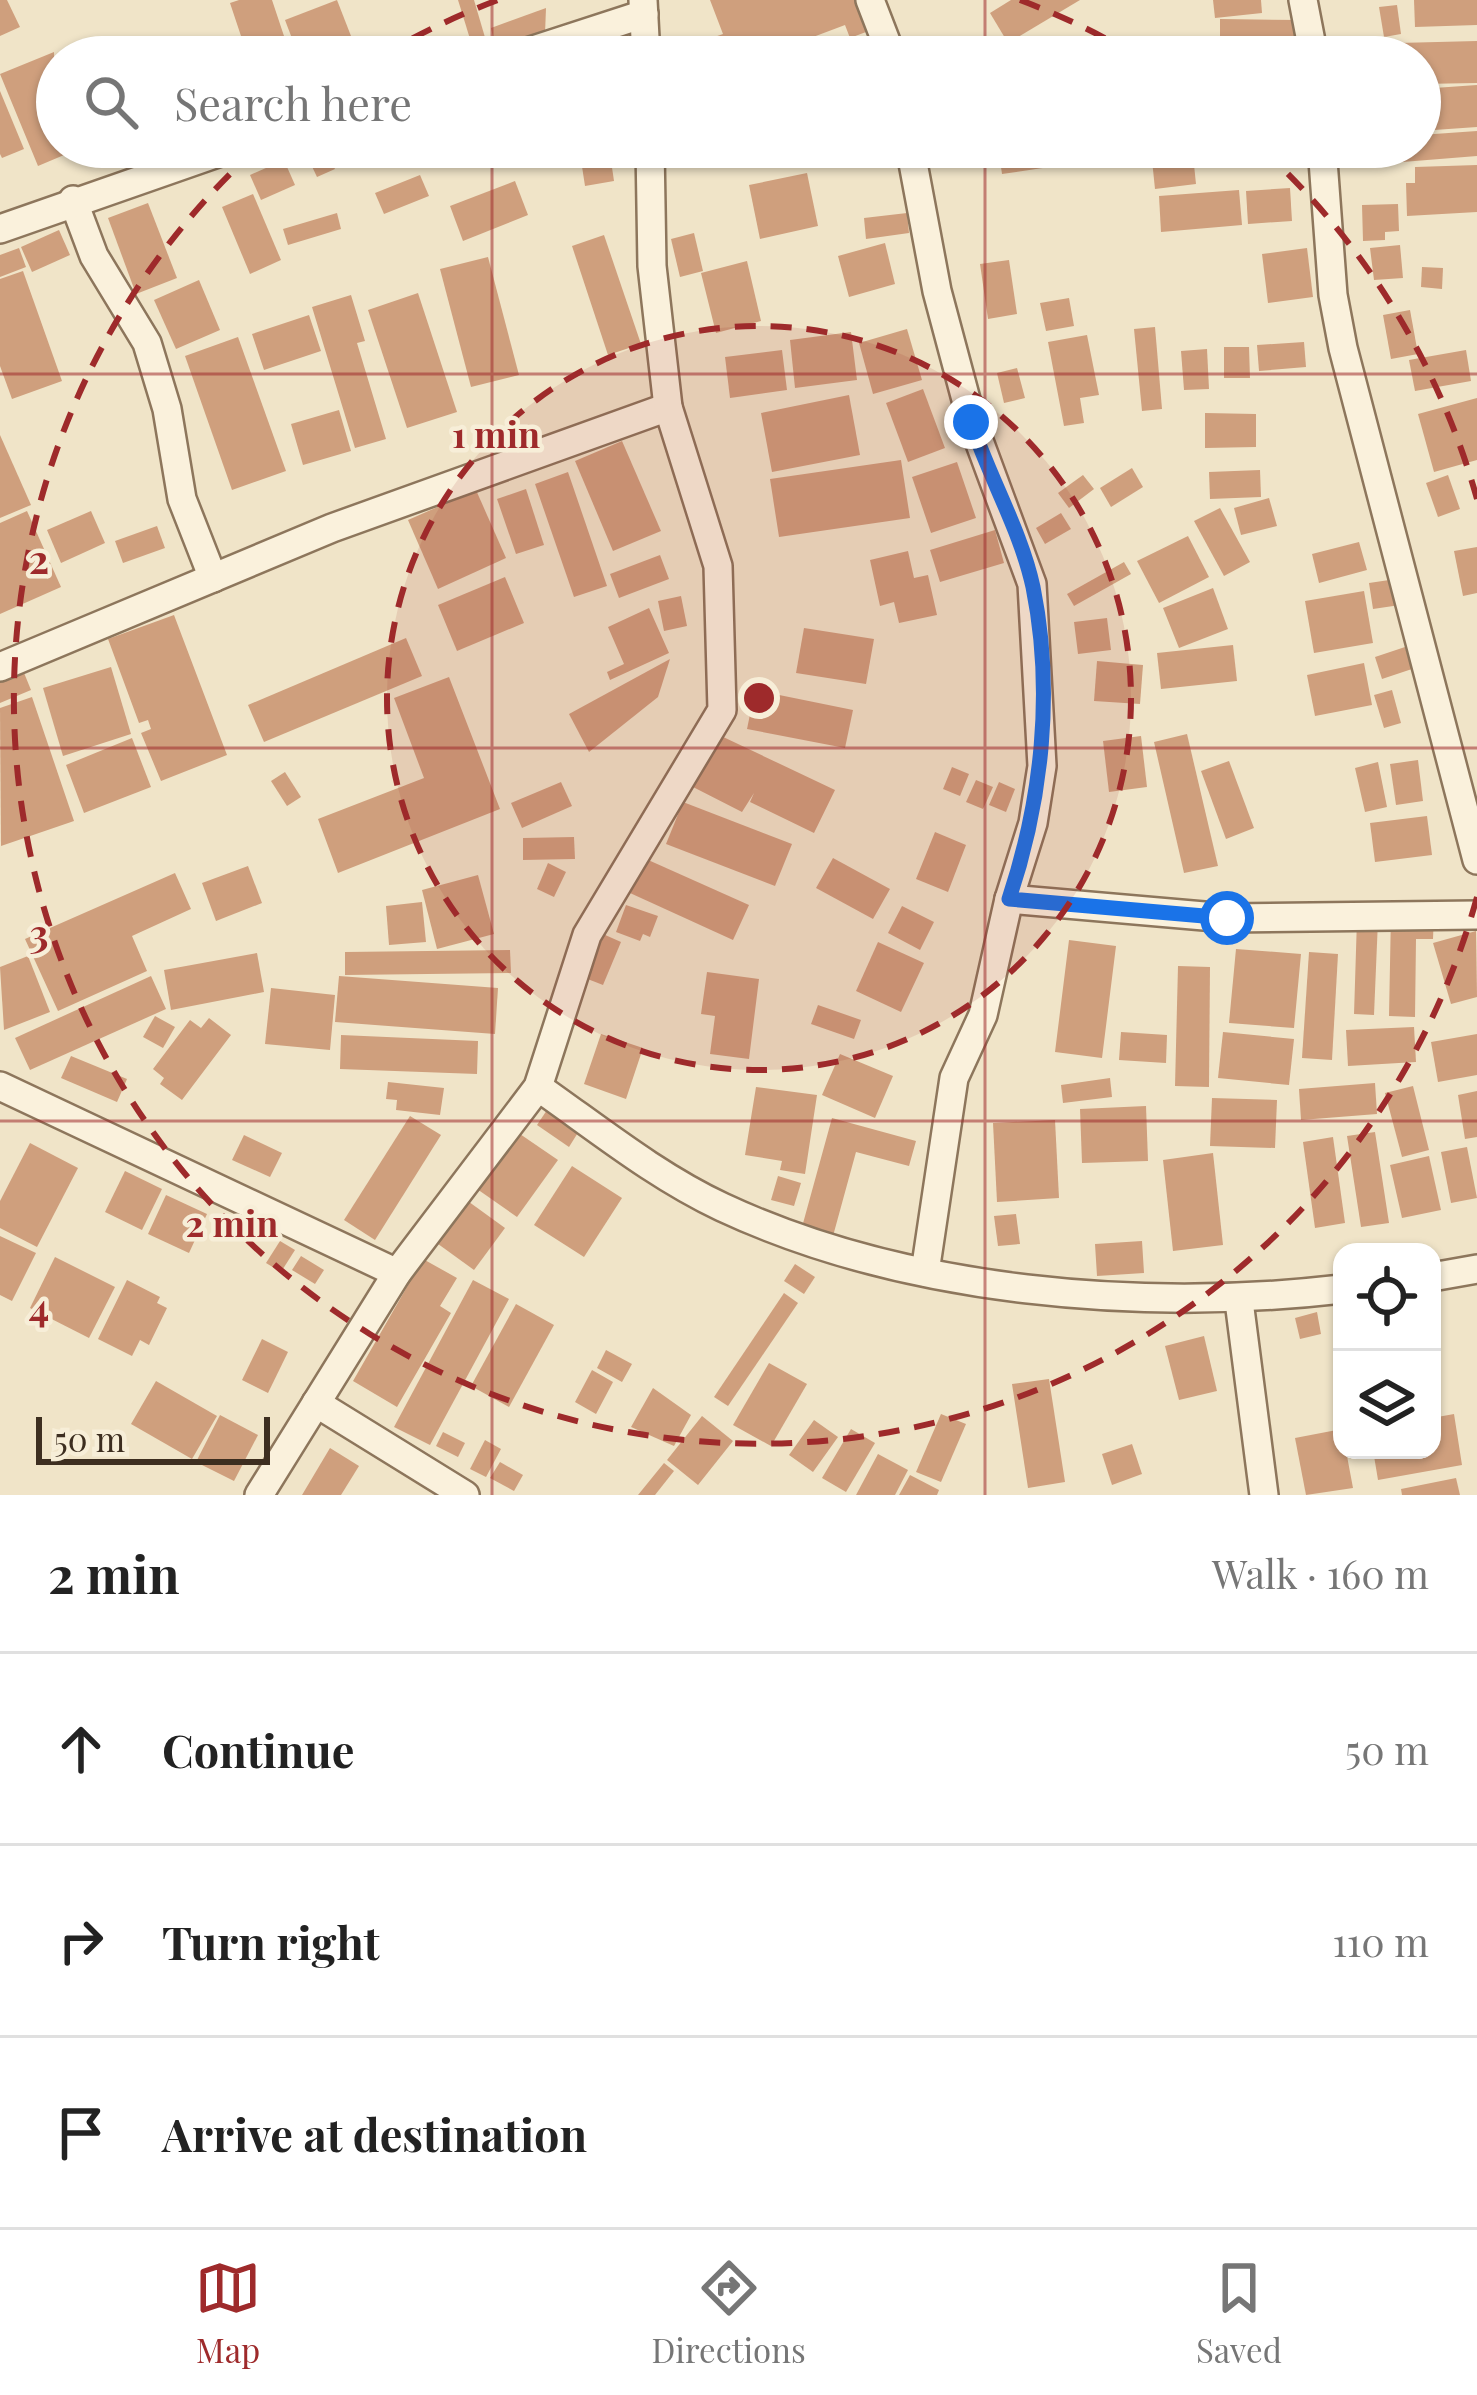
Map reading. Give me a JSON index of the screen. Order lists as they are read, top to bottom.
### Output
{
  "scale_bar": "50 m",
  "page": {
    "search": "Search here",
    "scale": "50 m",
    "heading": ["2 min", "Walk · 160 m"],
    "list": [
      ["Continue", "50 m"],
      ["Turn right", "110 m"],
      "Arrive at destination"
    ],
    "nav": ["Map", "Directions", "Saved"]
  },
  "grid": {
    "rows": ["2", "3", "4"]
  },
  "rings": ["1 min", "2 min"]
}
